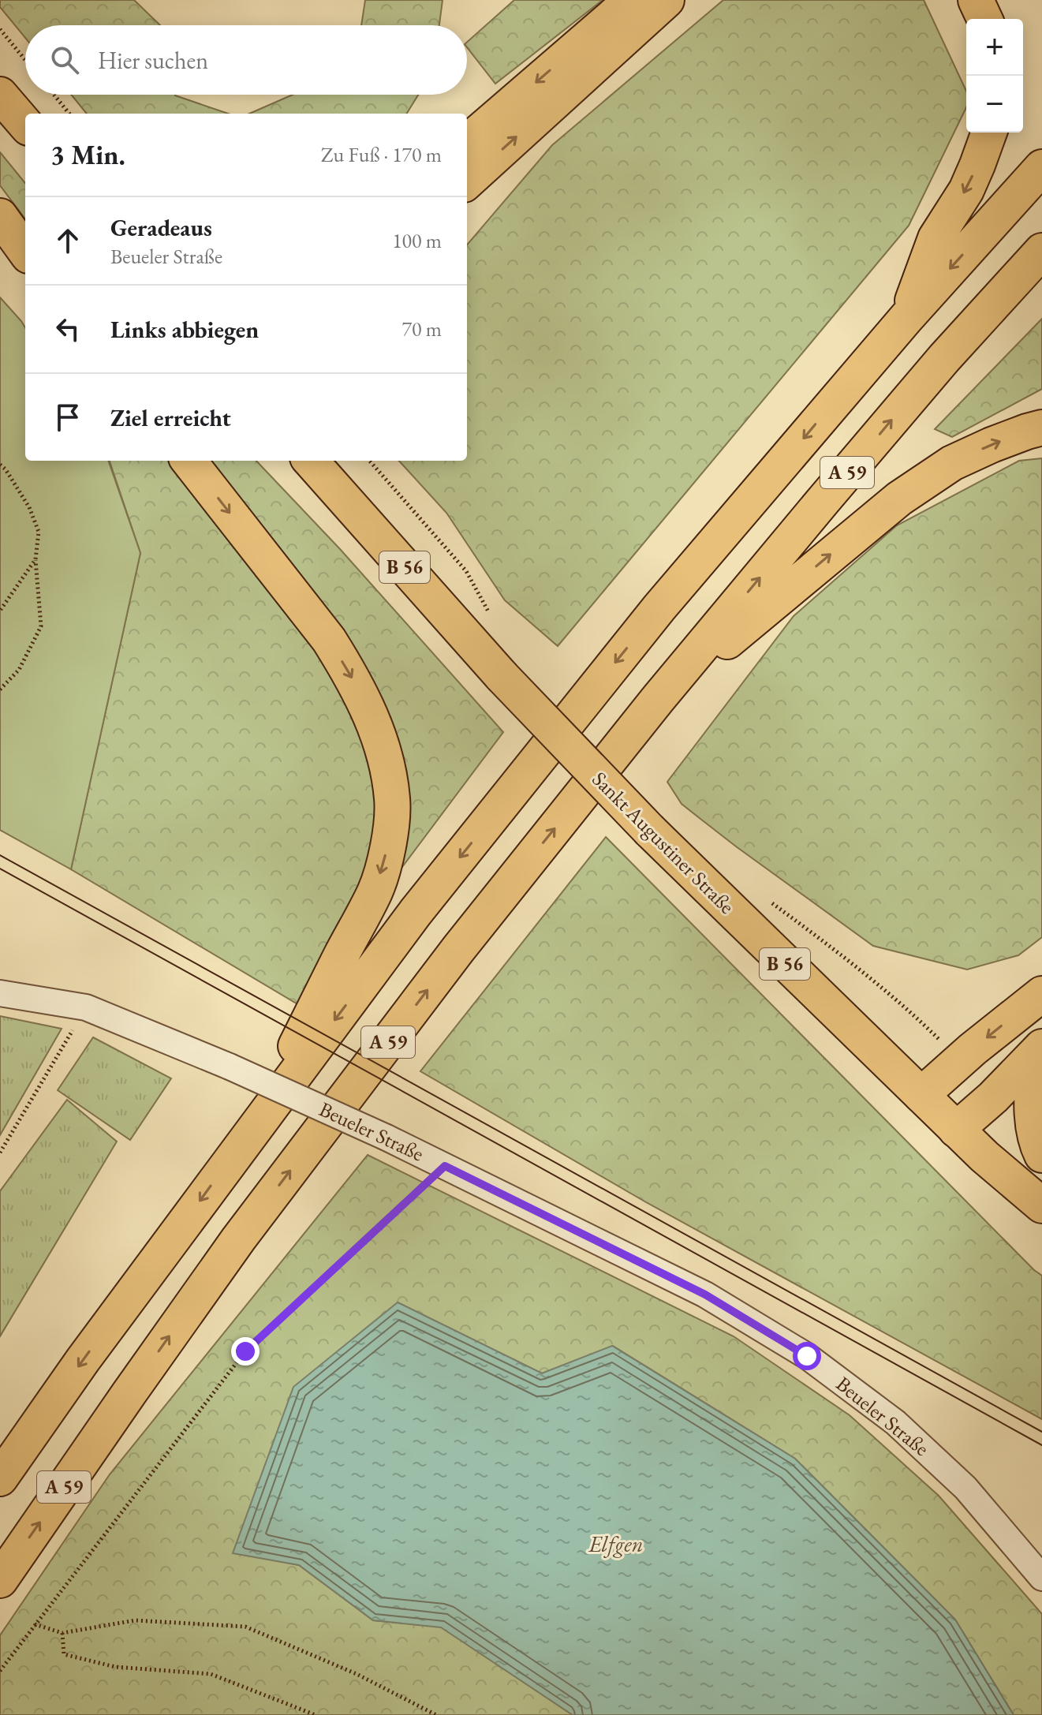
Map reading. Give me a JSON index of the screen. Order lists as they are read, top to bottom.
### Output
{
  "streets": {
    "main road": ["A 59", "B 56", "Sankt Augustiner Straße"],
    "street": ["Beueler Straße"]
  },
  "water": ["Elfgen"],
  "page": {
    "map_buttons": ["+", "−"],
    "search": "Hier suchen",
    "heading": ["3 Min.", "Zu Fuß · 170 m"],
    "list": [
      ["Geradeaus", "Beueler Straße", "100 m"],
      ["Links abbiegen", "70 m"],
      "Ziel erreicht"
    ]
  }
}
